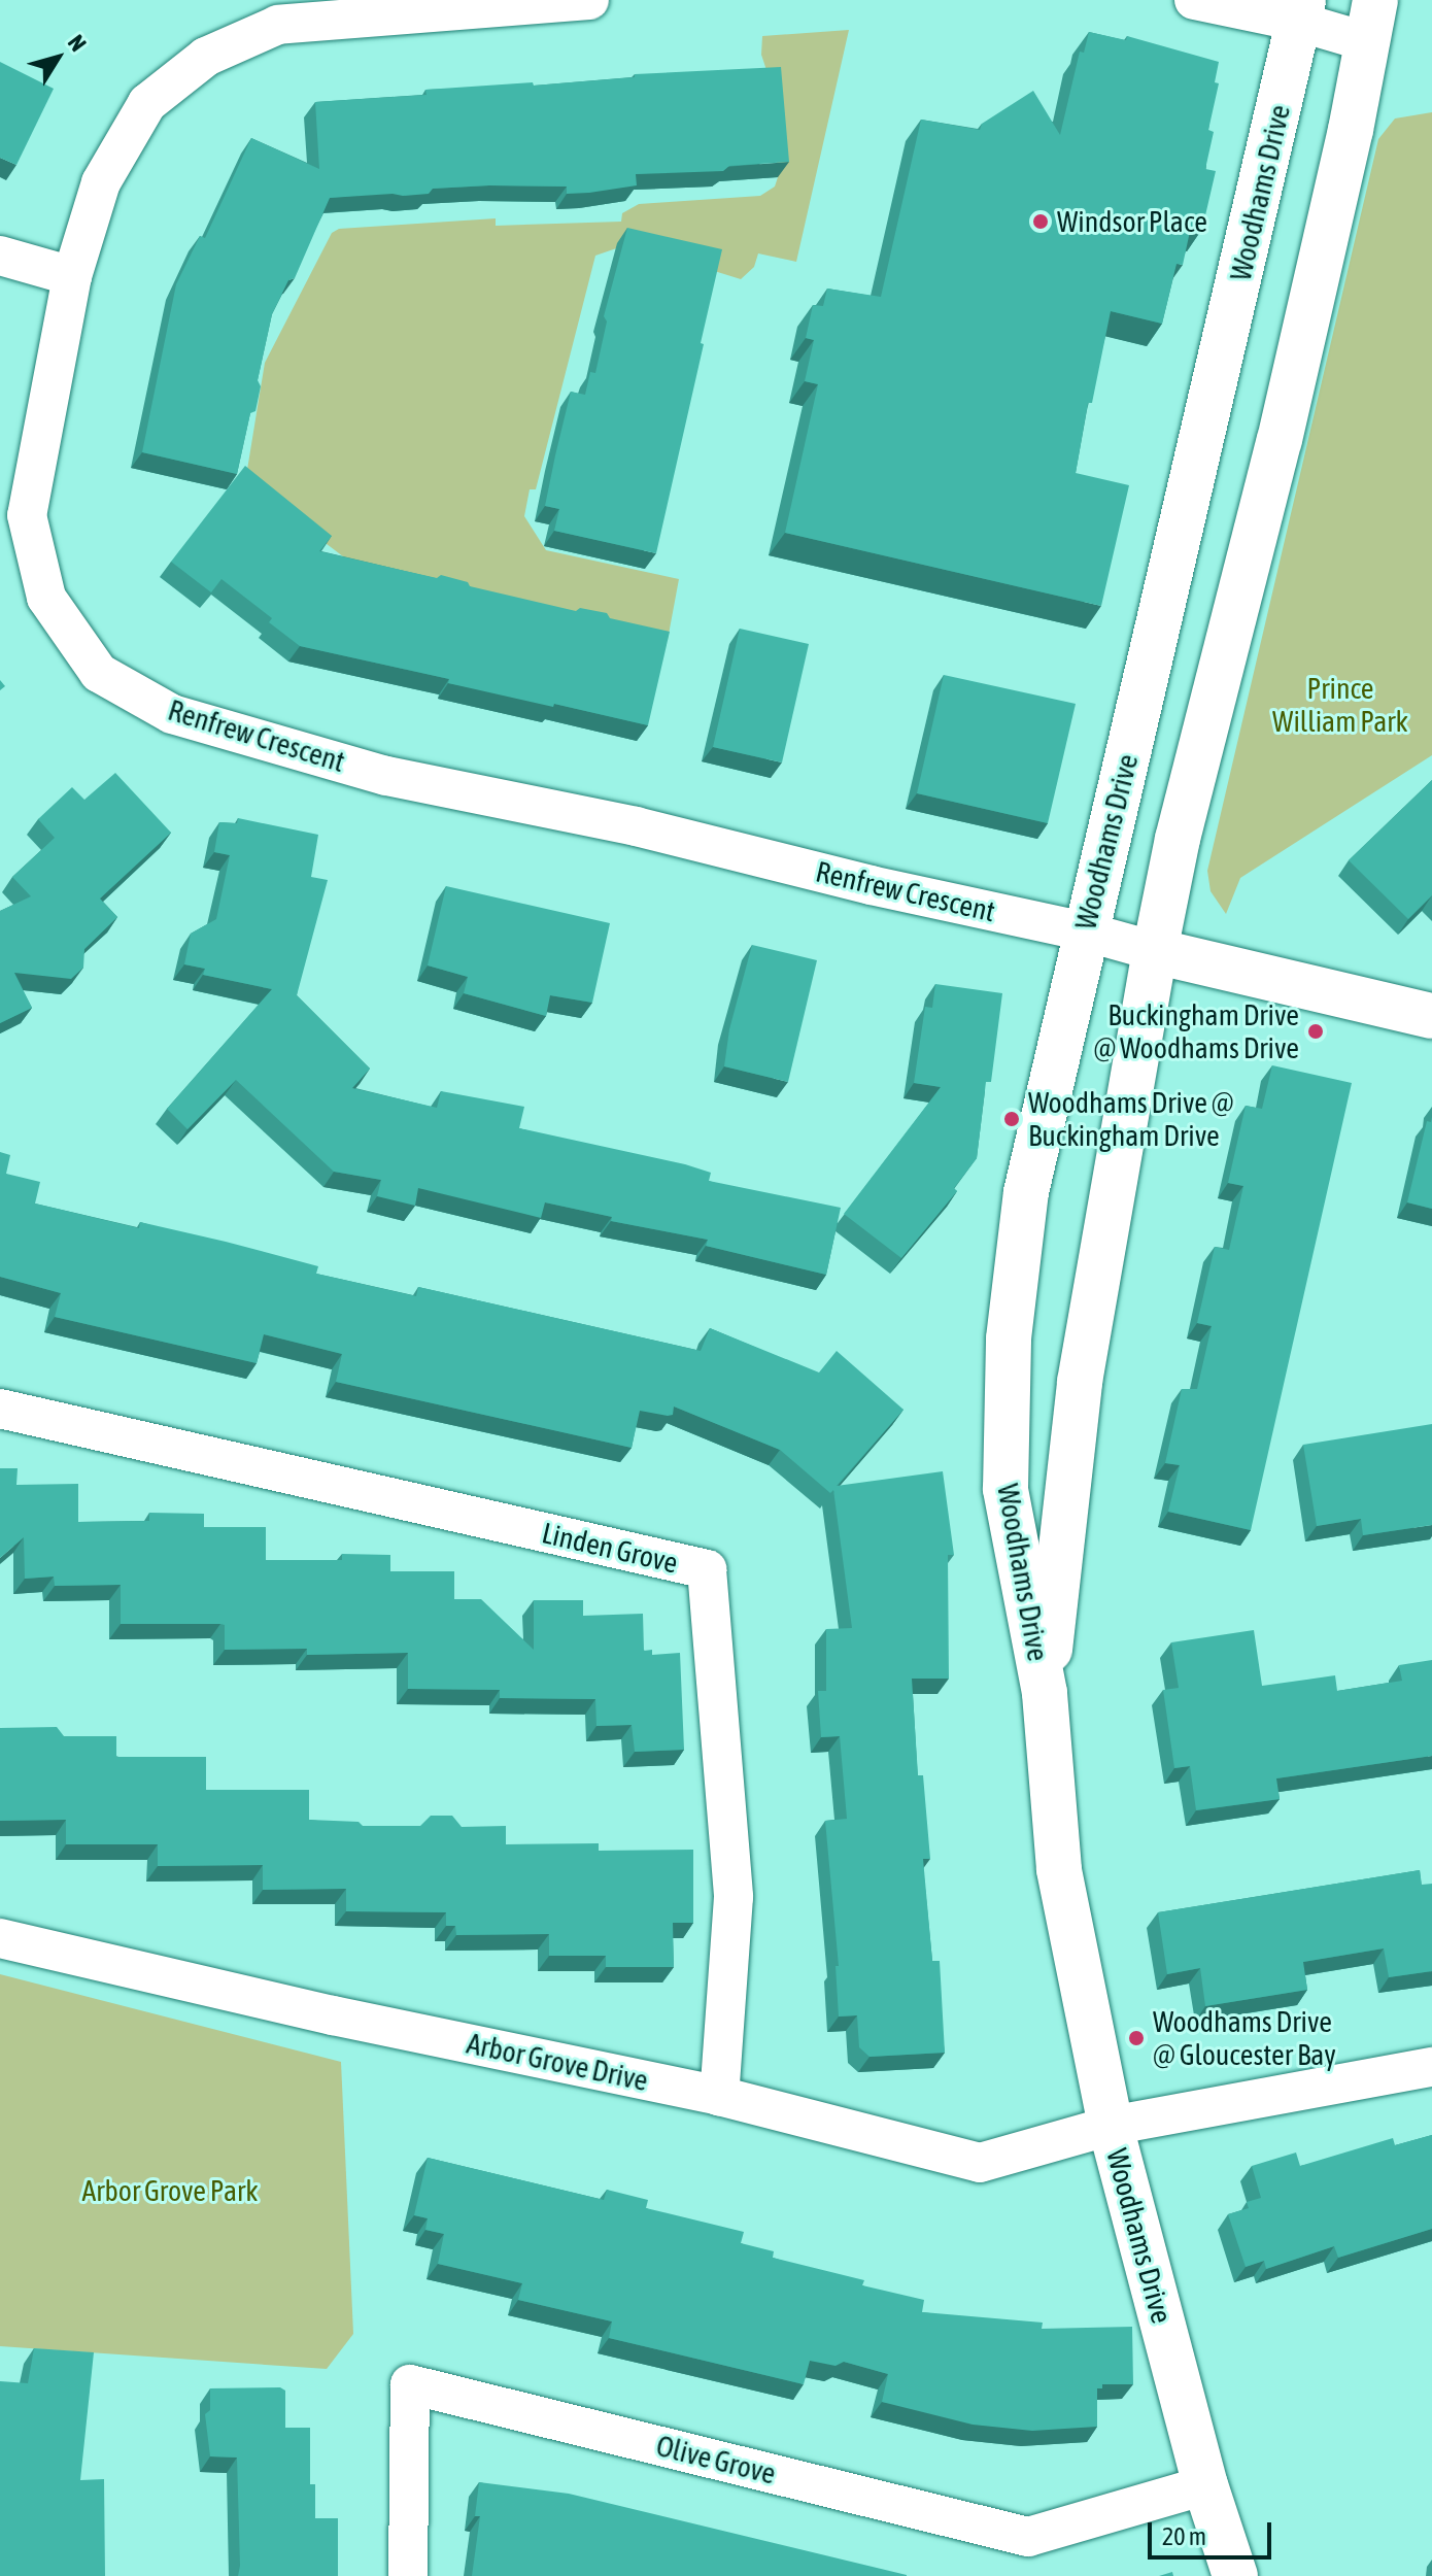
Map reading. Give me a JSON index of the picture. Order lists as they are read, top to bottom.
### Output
{
  "streets": {
    "street": [
      "Woodhams Drive",
      "Renfrew Crescent",
      "Linden Grove",
      "Arbor Grove Drive",
      "Olive Grove"
    ]
  },
  "crossings": [
    ["Woodhams Drive", "Renfrew Crescent"],
    ["Woodhams Drive", "Arbor Grove Drive"],
    ["Woodhams Drive", "Olive Grove"],
    ["Linden Grove", "Arbor Grove Drive"]
  ],
  "parks": ["Prince William Park", "Arbor Grove Park"],
  "places": [
    "Windsor Place",
    "Buckingham Drive @ Woodhams Drive",
    "Woodhams Drive @ Buckingham Drive",
    "Woodhams Drive @ Gloucester Bay"
  ],
  "scale_bar": "20 m",
  "north": "top right"
}
